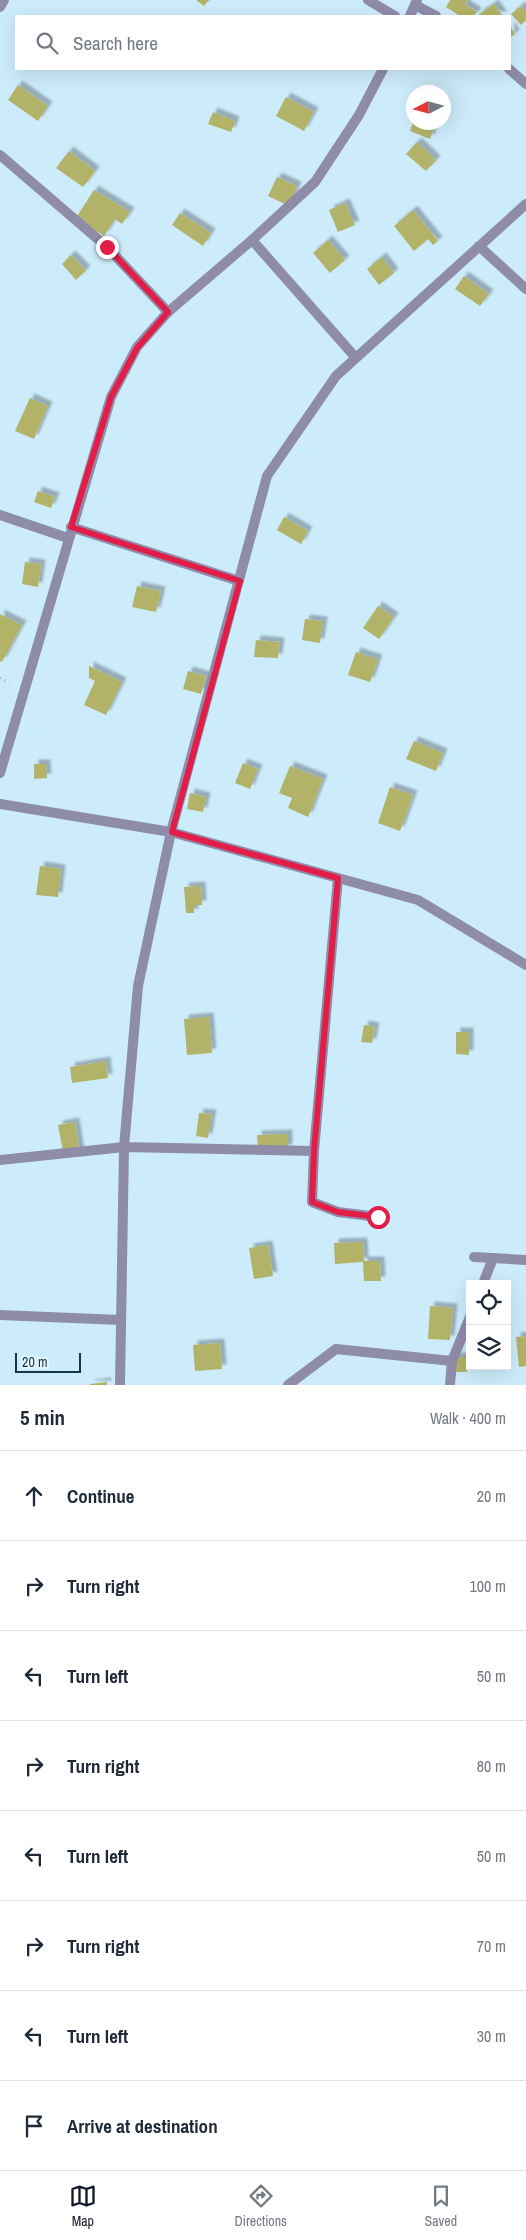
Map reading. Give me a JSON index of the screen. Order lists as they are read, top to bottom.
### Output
{
  "scale_bar": "20 m",
  "north": "left",
  "page": {
    "search": "Search here",
    "scale": "20 m",
    "heading": ["5 min", "Walk · 400 m"],
    "list": [
      ["Continue", "20 m"],
      ["Turn right", "100 m"],
      ["Turn left", "50 m"],
      ["Turn right", "80 m"],
      ["Turn left", "50 m"],
      ["Turn right", "70 m"],
      ["Turn left", "30 m"],
      "Arrive at destination"
    ],
    "nav": ["Map", "Directions", "Saved"]
  }
}
